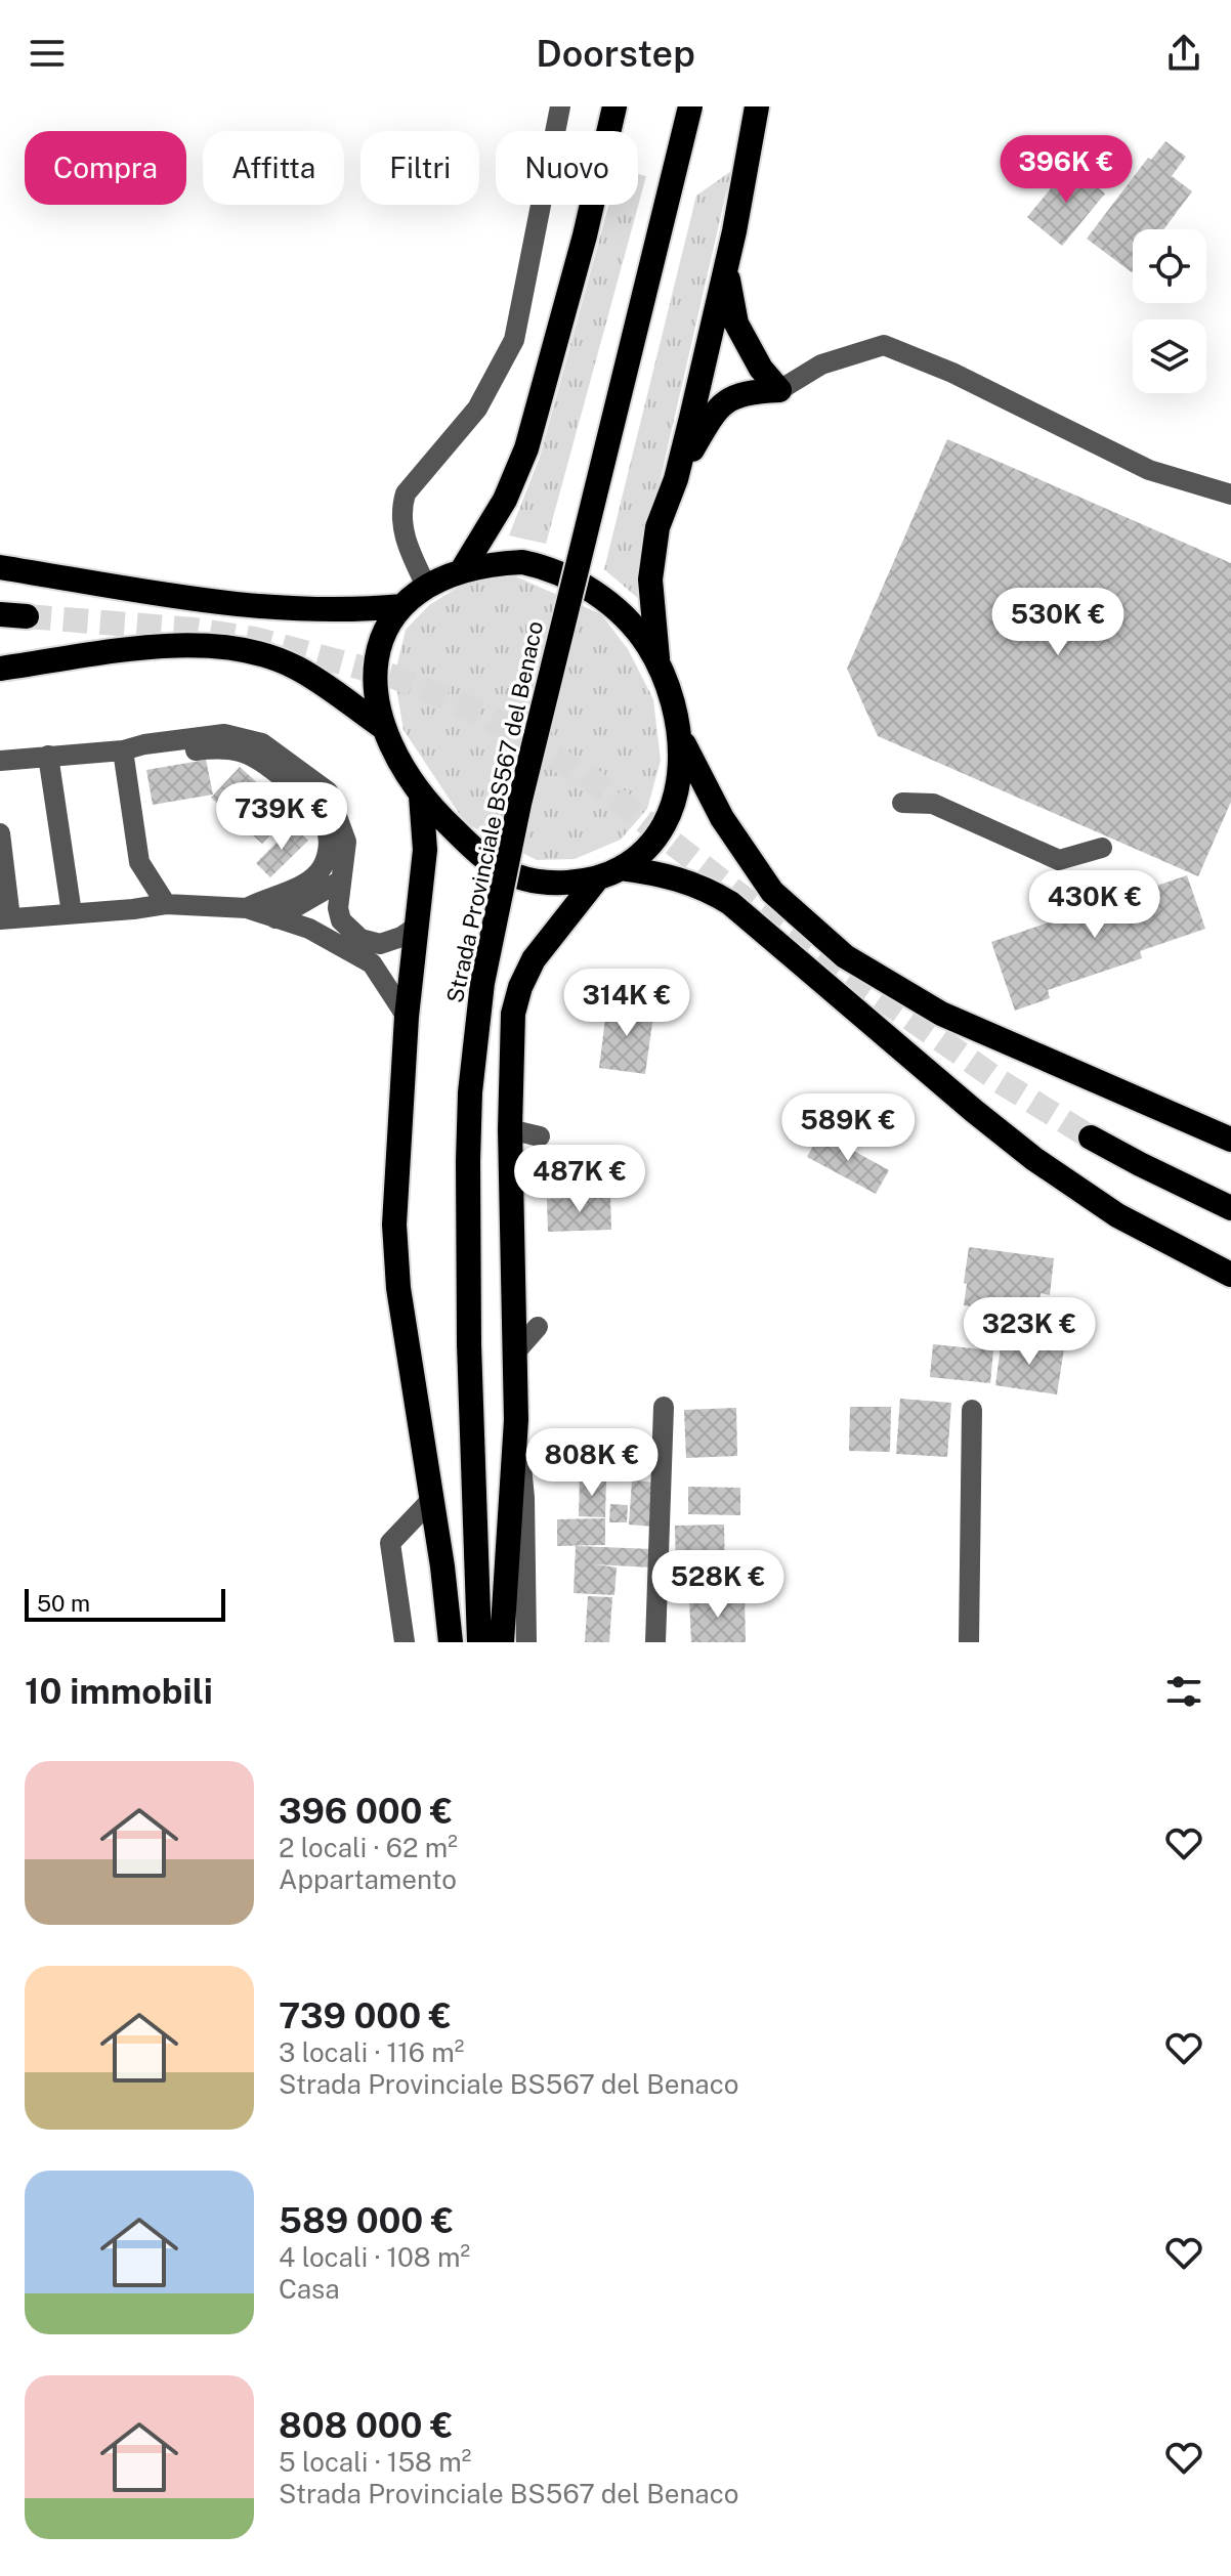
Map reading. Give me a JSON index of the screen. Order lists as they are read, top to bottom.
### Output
{
  "streets": {
    "highway": ["Strada Provinciale BS567 del Benaco"]
  },
  "scale_bar": "50 m",
  "page": {
    "header": "Doorstep",
    "chip": [
      "Compra",
      "Affitta",
      "Filtri",
      "Nuovo"
    ],
    "price": [
      "396K €",
      "530K €",
      "739K €",
      "430K €",
      "314K €",
      "589K €",
      "487K €",
      "323K €",
      "808K €",
      "528K €"
    ],
    "scale": "50 m",
    "heading": "10 immobili",
    "list": [
      {
        "name": "396 000 €",
        "note": "2 locali · 62 m² · Appartamento"
      },
      {
        "name": "739 000 €",
        "note": "3 locali · 116 m² · Strada Provinciale BS567 del Benaco"
      },
      {
        "name": "589 000 €",
        "note": "4 locali · 108 m² · Casa"
      },
      {
        "name": "808 000 €",
        "note": "5 locali · 158 m² · Strada Provinciale BS567 del Benaco"
      }
    ]
  }
}
